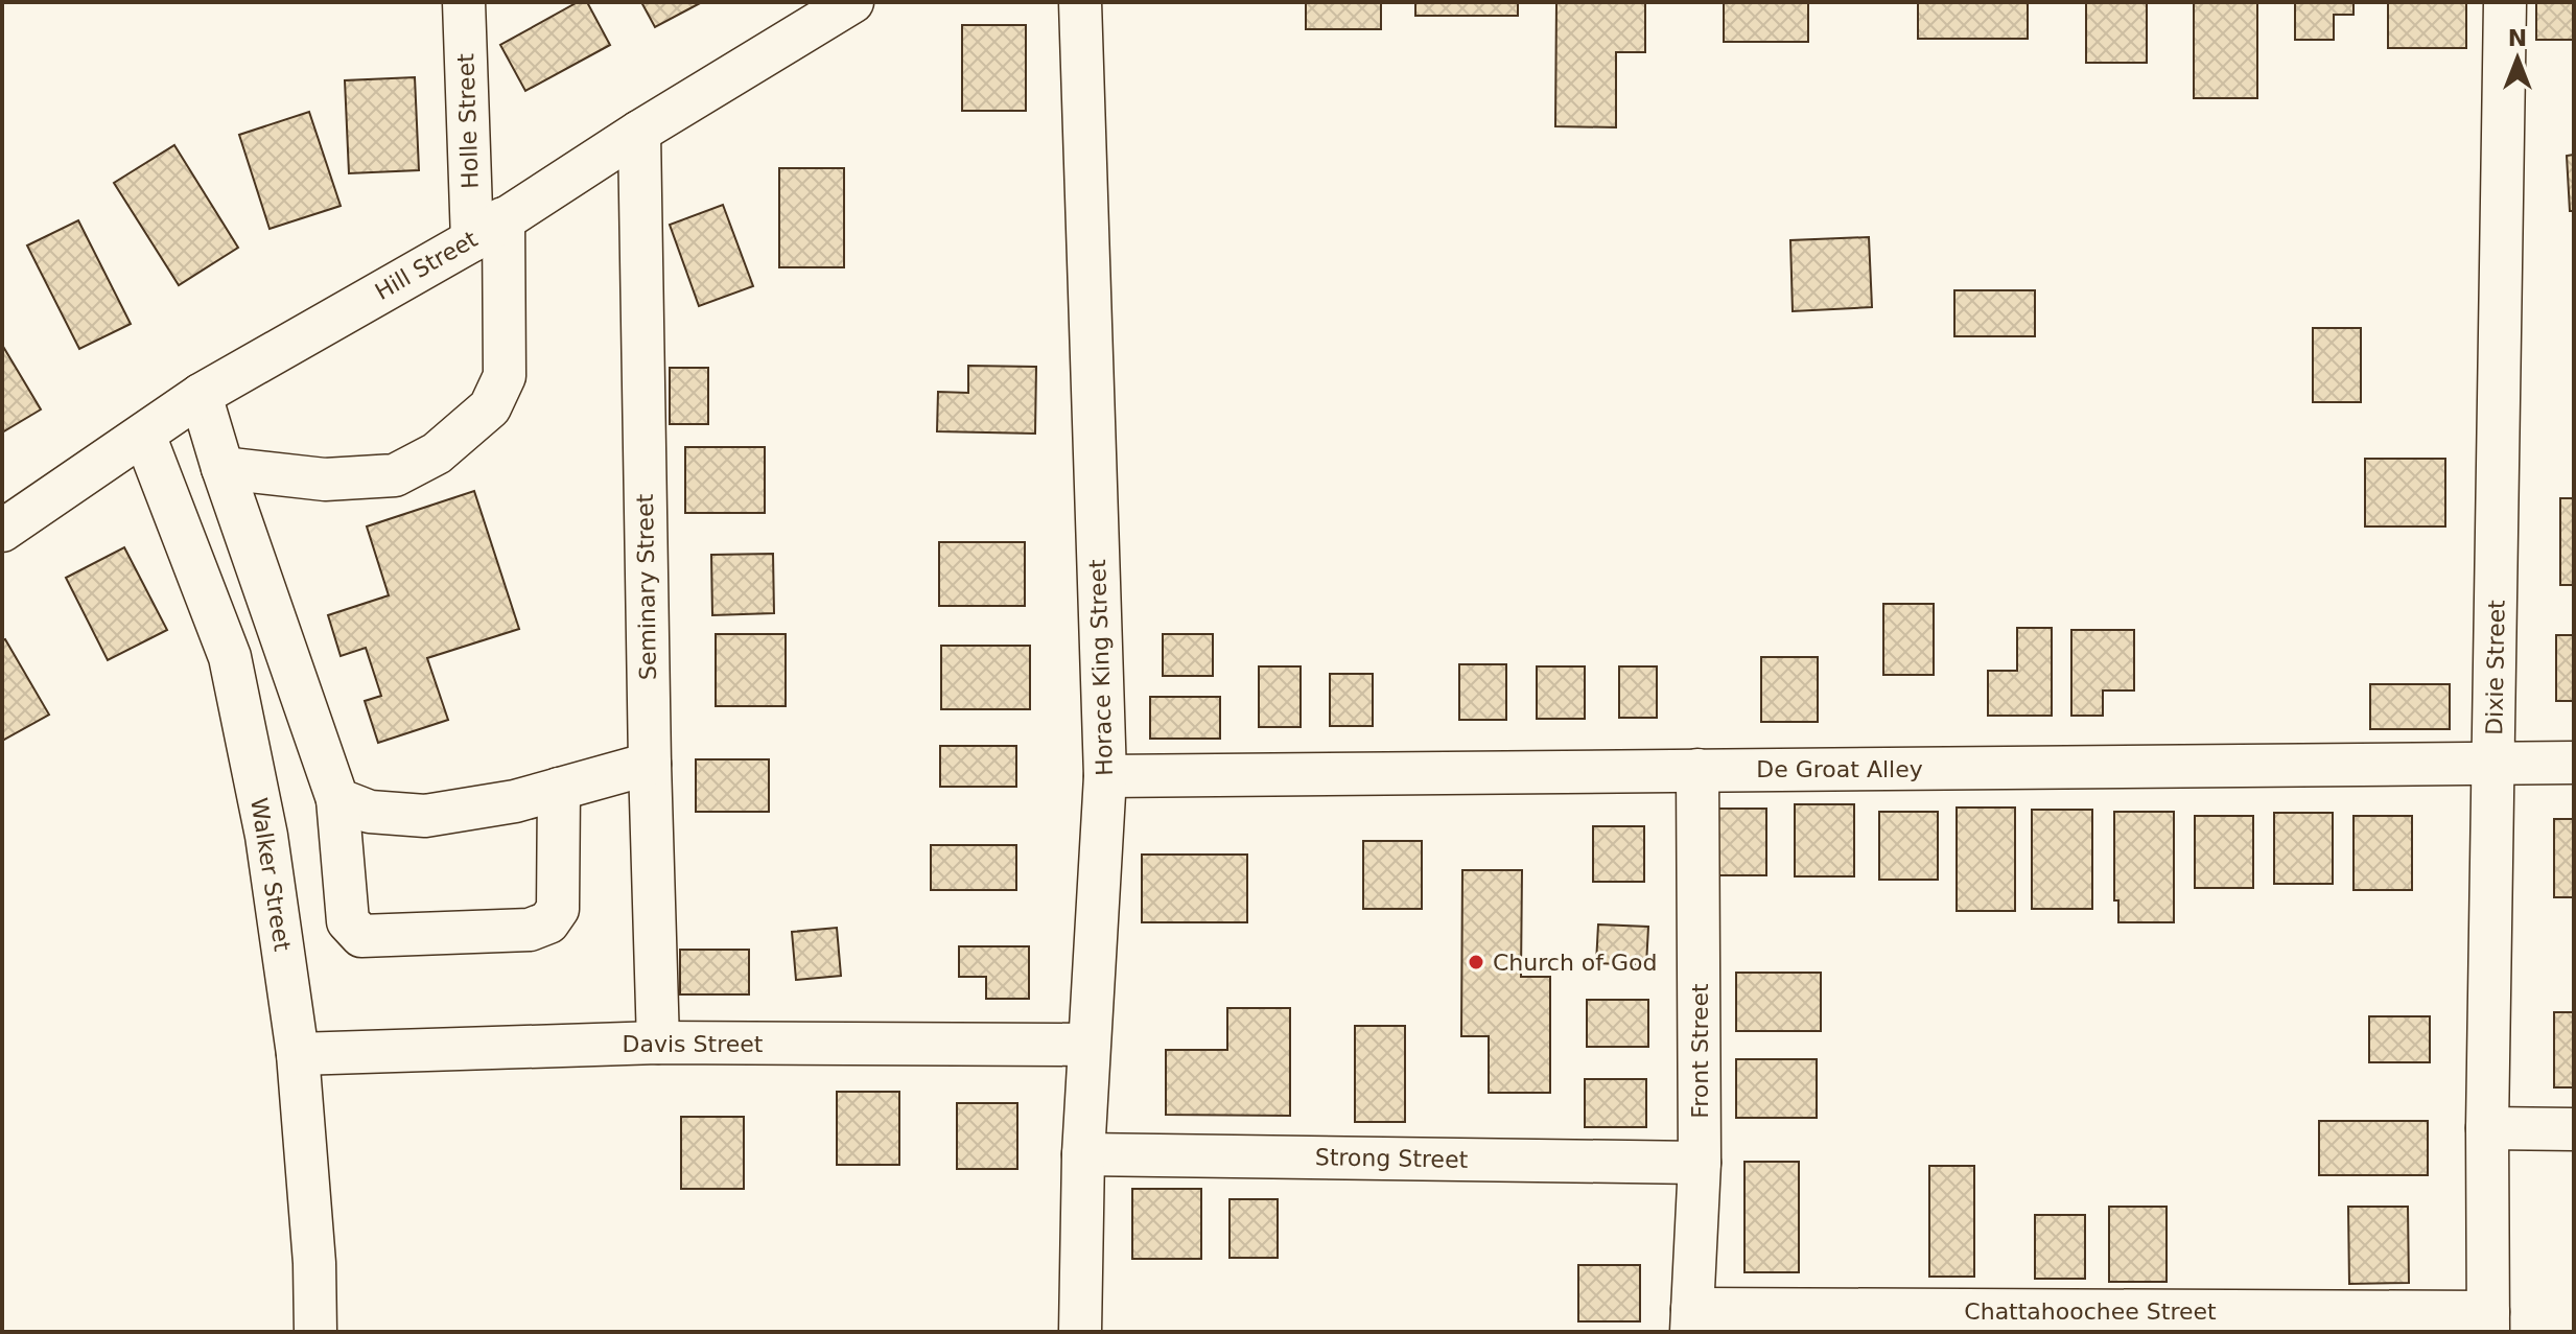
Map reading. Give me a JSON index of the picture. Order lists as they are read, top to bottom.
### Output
{
  "streets": {
    "street": [
      "Holle Street",
      "Hill Street",
      "Seminary Street",
      "Horace King Street",
      "Dixie Street",
      "De Groat Alley",
      "Walker Street",
      "Davis Street",
      "Front Street",
      "Strong Street",
      "Chattahoochee Street"
    ]
  },
  "crossings": [
    ["Holle Street", "Hill Street"],
    ["Hill Street", "Seminary Street"],
    ["Hill Street", "Walker Street"],
    ["Seminary Street", "Davis Street"],
    ["Horace King Street", "De Groat Alley"],
    ["Horace King Street", "Davis Street"],
    ["Horace King Street", "Strong Street"],
    ["Dixie Street", "De Groat Alley"],
    ["Dixie Street", "Chattahoochee Street"],
    ["De Groat Alley", "Front Street"],
    ["Walker Street", "Davis Street"],
    ["Front Street", "Strong Street"],
    ["Front Street", "Chattahoochee Street"]
  ],
  "places": ["Church of God"],
  "north": "top"
}
